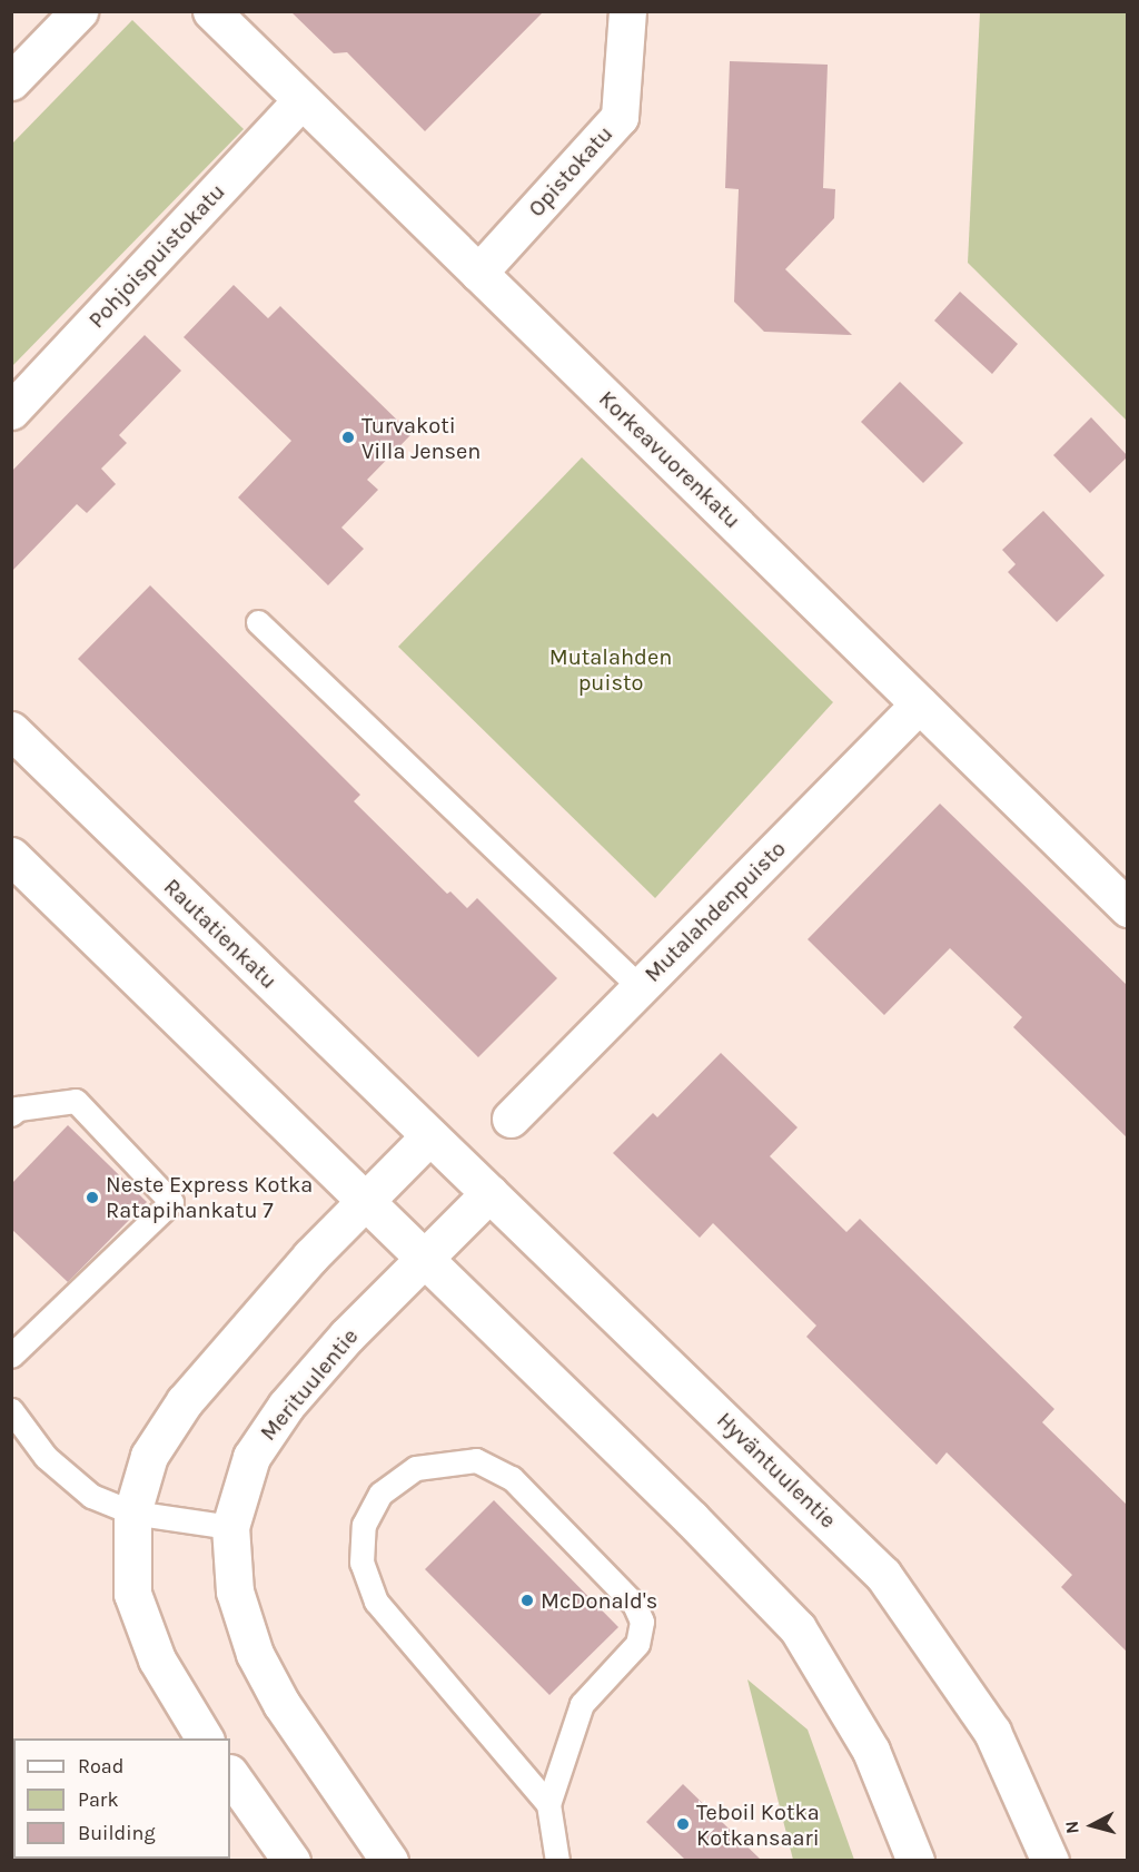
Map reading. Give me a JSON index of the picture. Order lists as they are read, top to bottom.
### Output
{
  "streets": {
    "main road": [
      "Opistokatu",
      "Pohjoispuistokatu",
      "Korkeavuorenkatu",
      "Mutalahdenpuisto",
      "Rautatienkatu",
      "Merituulentie",
      "Hyväntuulentie"
    ]
  },
  "crossings": [
    ["Opistokatu", "Korkeavuorenkatu"],
    ["Pohjoispuistokatu", "Korkeavuorenkatu"],
    ["Korkeavuorenkatu", "Mutalahdenpuisto"],
    ["Rautatienkatu", "Hyväntuulentie"],
    ["Merituulentie", "Hyväntuulentie"]
  ],
  "parks": ["Mutalahden puisto"],
  "places": [
    "Turvakoti Villa Jensen",
    "Neste Express Kotka Ratapihankatu 7",
    "McDonald's",
    "Teboil Kotka Kotkansaari"
  ],
  "legend": ["Road", "Park", "Building"],
  "north": "left"
}
